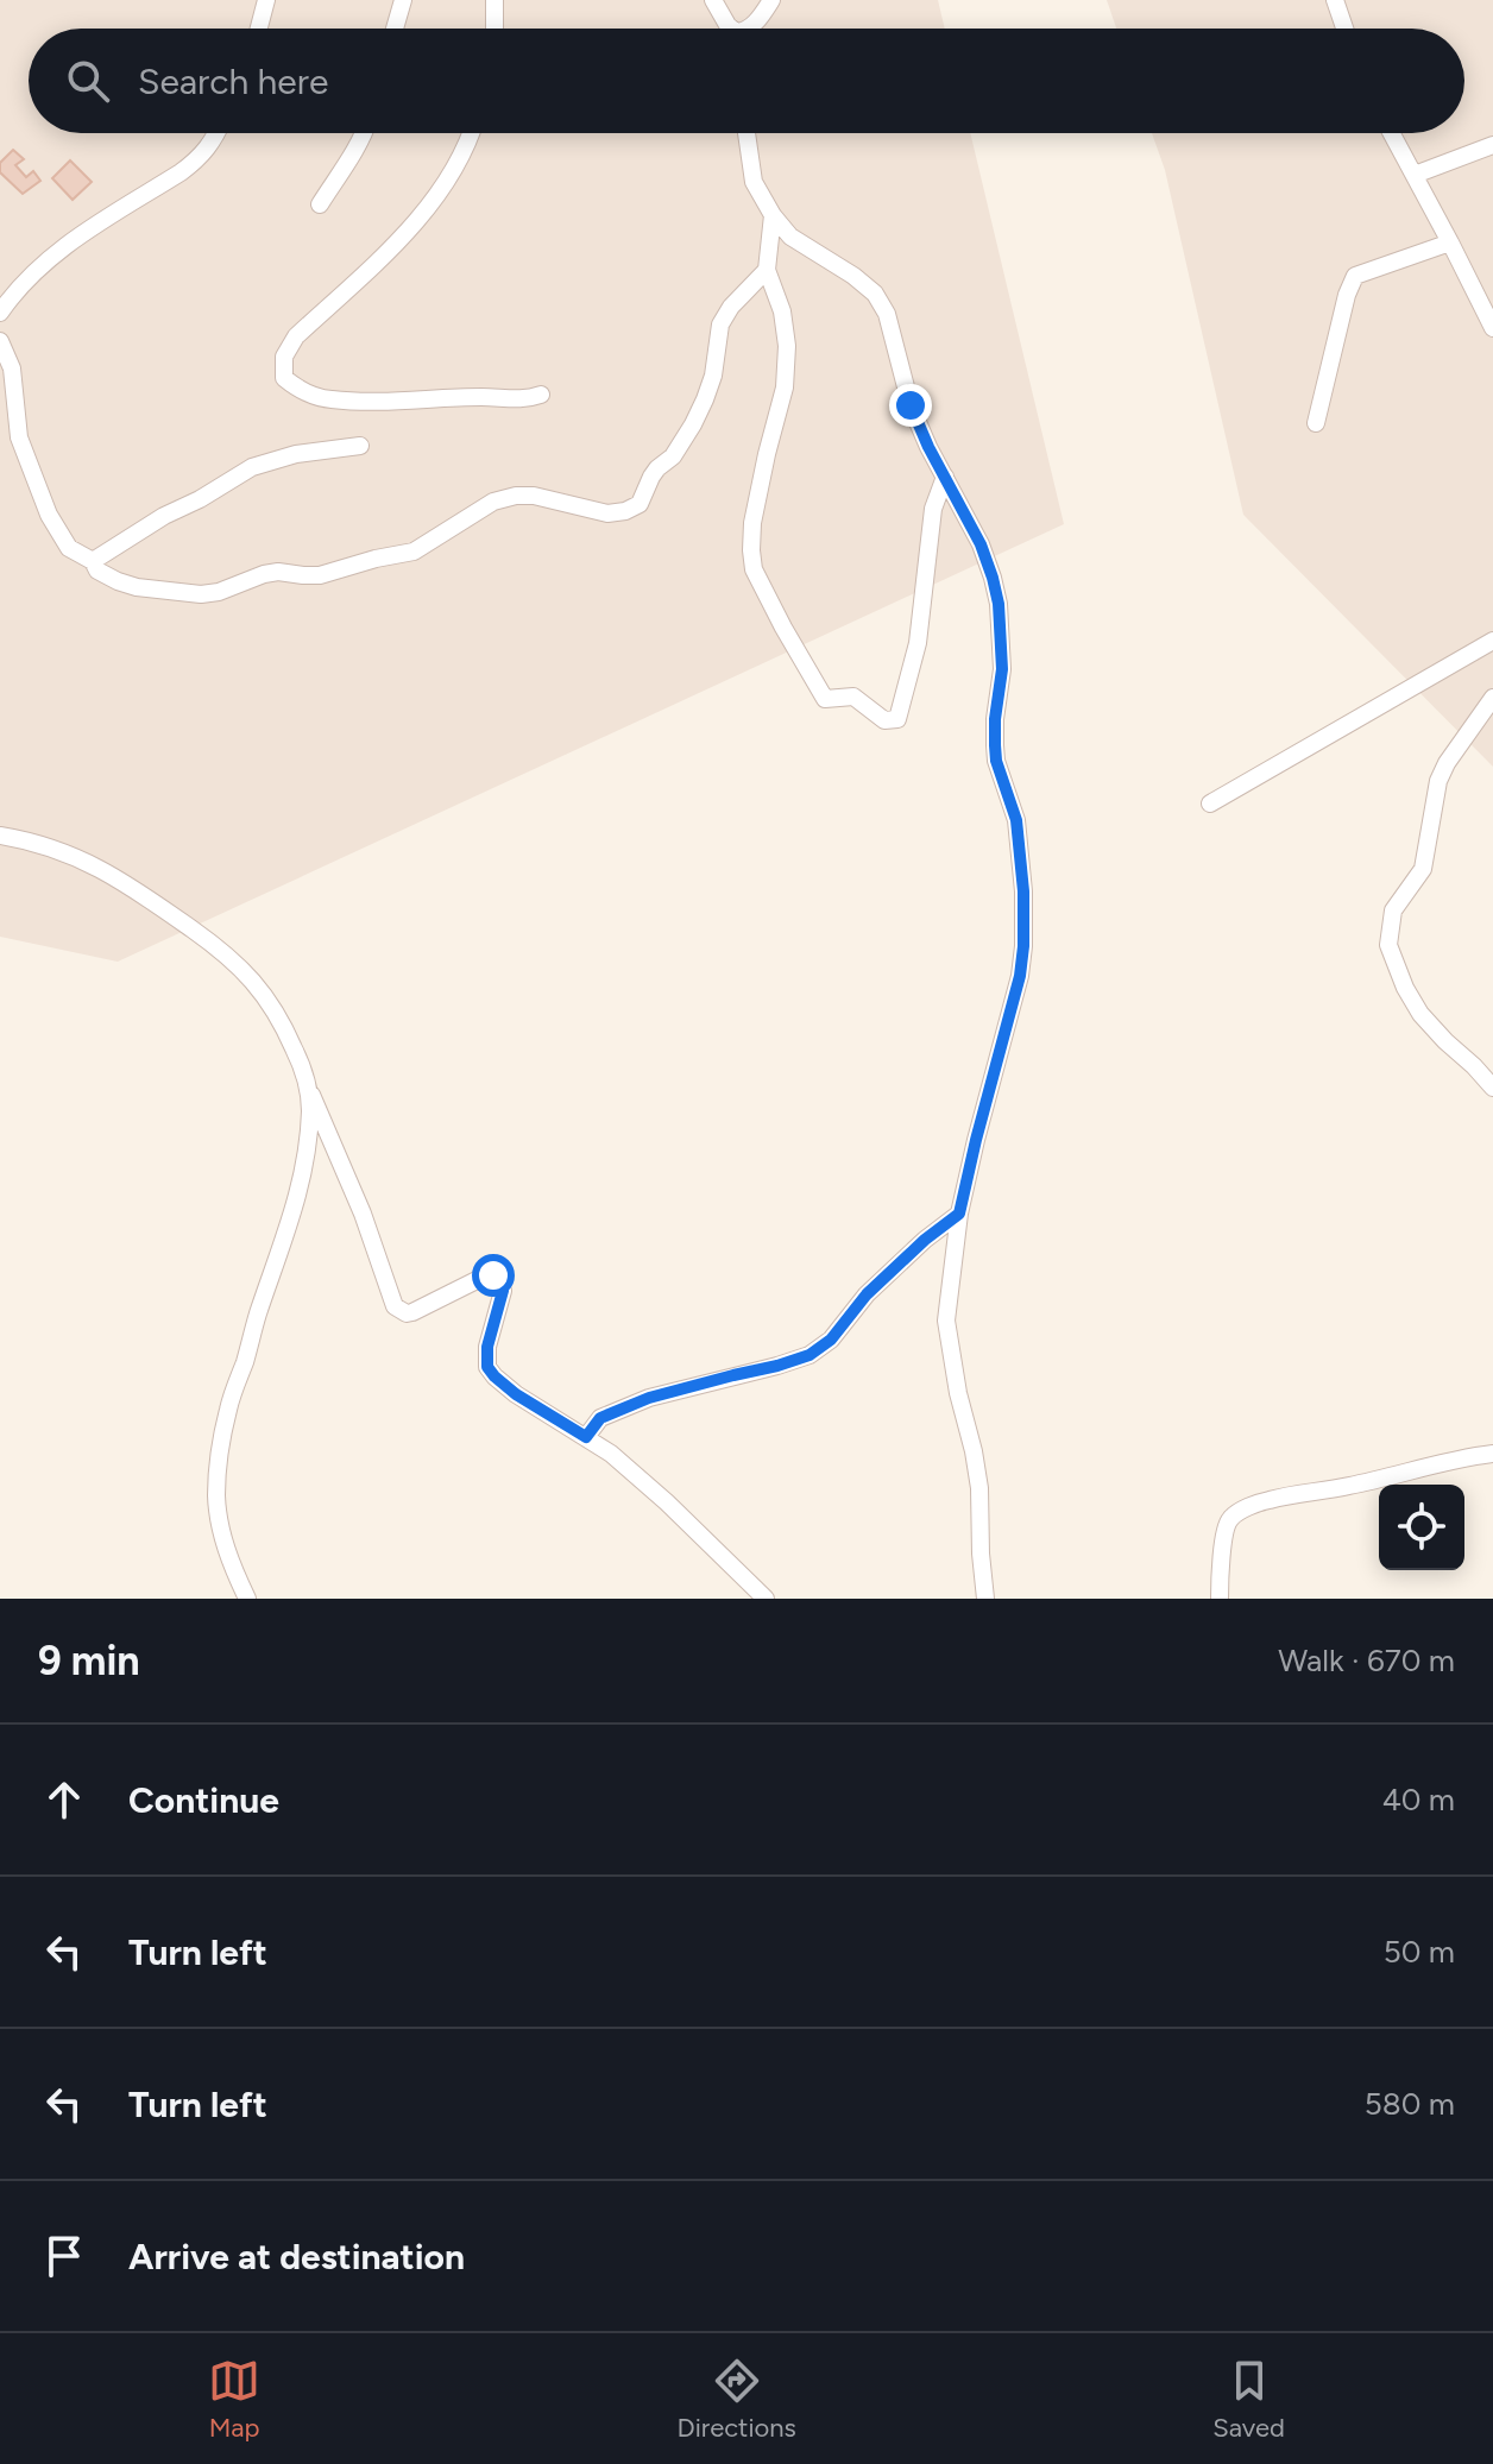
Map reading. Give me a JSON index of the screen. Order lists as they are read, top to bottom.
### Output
{
  "page": {
    "search": "Search here",
    "heading": ["9 min", "Walk · 670 m"],
    "list": [
      ["Continue", "40 m"],
      ["Turn left", "50 m"],
      ["Turn left", "580 m"],
      "Arrive at destination"
    ],
    "nav": ["Map", "Directions", "Saved"]
  }
}
